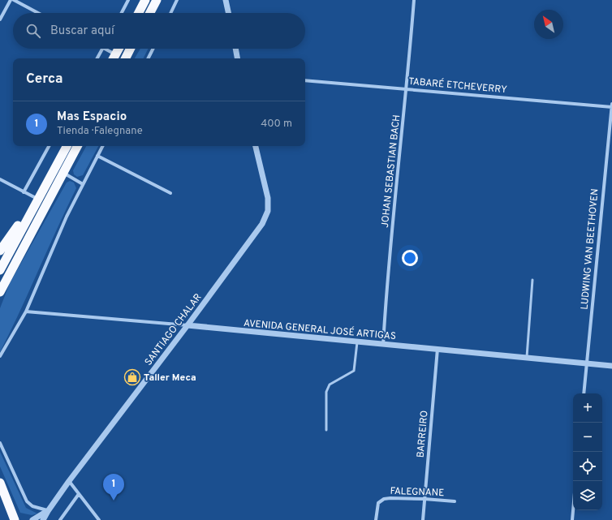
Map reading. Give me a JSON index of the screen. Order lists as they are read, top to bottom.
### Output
{
  "streets": {
    "street": [
      "TABARÉ ETCHEVERRY",
      "JOHAN SEBASTIAN BACH",
      "LUDWING VAN BEETHOVEN",
      "SANTIAGO CHALAR",
      "AVENIDA GENERAL JOSÉ ARTIGAS",
      "BARREIRO",
      "FALEGNANE"
    ]
  },
  "crossings": [
    ["TABARÉ ETCHEVERRY", "JOHAN SEBASTIAN BACH"],
    ["TABARÉ ETCHEVERRY", "LUDWING VAN BEETHOVEN"],
    ["JOHAN SEBASTIAN BACH", "AVENIDA GENERAL JOSÉ ARTIGAS"],
    ["LUDWING VAN BEETHOVEN", "AVENIDA GENERAL JOSÉ ARTIGAS"],
    ["SANTIAGO CHALAR", "AVENIDA GENERAL JOSÉ ARTIGAS"],
    ["AVENIDA GENERAL JOSÉ ARTIGAS", "BARREIRO"],
    ["BARREIRO", "FALEGNANE"]
  ],
  "places": {
    "shop": ["Taller Meca"]
  },
  "north": "top left",
  "page": {
    "search": "Buscar aquí",
    "heading": "Cerca",
    "list": [
      {
        "mark": "1",
        "name": "Mas Espacio",
        "note": "Tienda · Falegnane",
        "value": "400 m"
      }
    ],
    "map_buttons": ["+", "−"],
    "pins": "1"
  }
}
